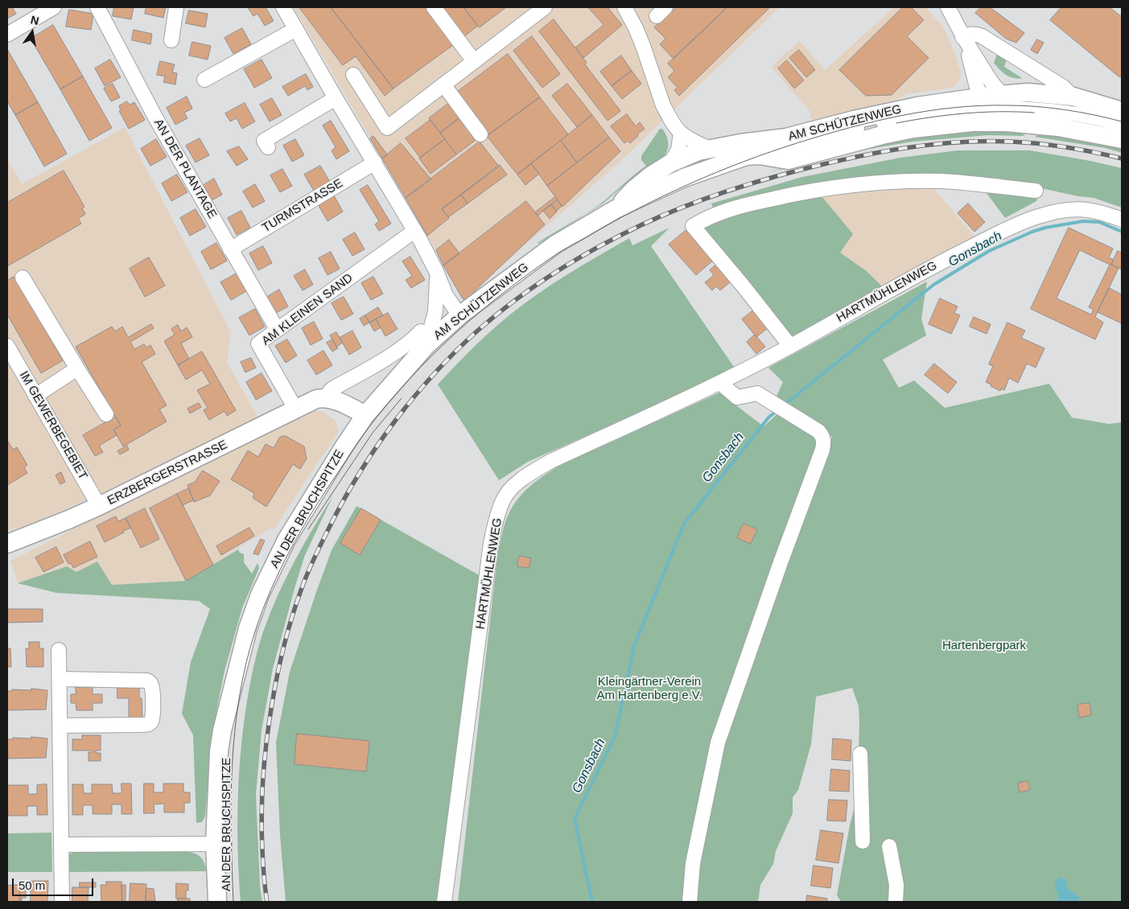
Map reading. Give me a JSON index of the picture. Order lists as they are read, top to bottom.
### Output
{
  "streets": {
    "main road": ["AM SCHÜTZENWEG", "ERZBERGERSTRASSE", "AN DER BRUCHSPITZE"],
    "street": [
      "AN DER PLANTAGE",
      "TURMSTRASSE",
      "HARTMÜHLENWEG",
      "AM KLEINEN SAND",
      "IM GEWERBEGEBIET"
    ]
  },
  "crossings": [
    ["AM SCHÜTZENWEG", "ERZBERGERSTRASSE"],
    ["AM SCHÜTZENWEG", "AN DER BRUCHSPITZE"],
    ["AN DER PLANTAGE", "TURMSTRASSE"],
    ["AN DER PLANTAGE", "AM KLEINEN SAND"],
    ["AM KLEINEN SAND", "ERZBERGERSTRASSE"],
    ["IM GEWERBEGEBIET", "ERZBERGERSTRASSE"]
  ],
  "water": ["Gonsbach"],
  "parks": ["Hartenbergpark", "Kleingärtner-Verein Am Hartenberg e.V."],
  "scale_bar": "50 m",
  "north": "top"
}
